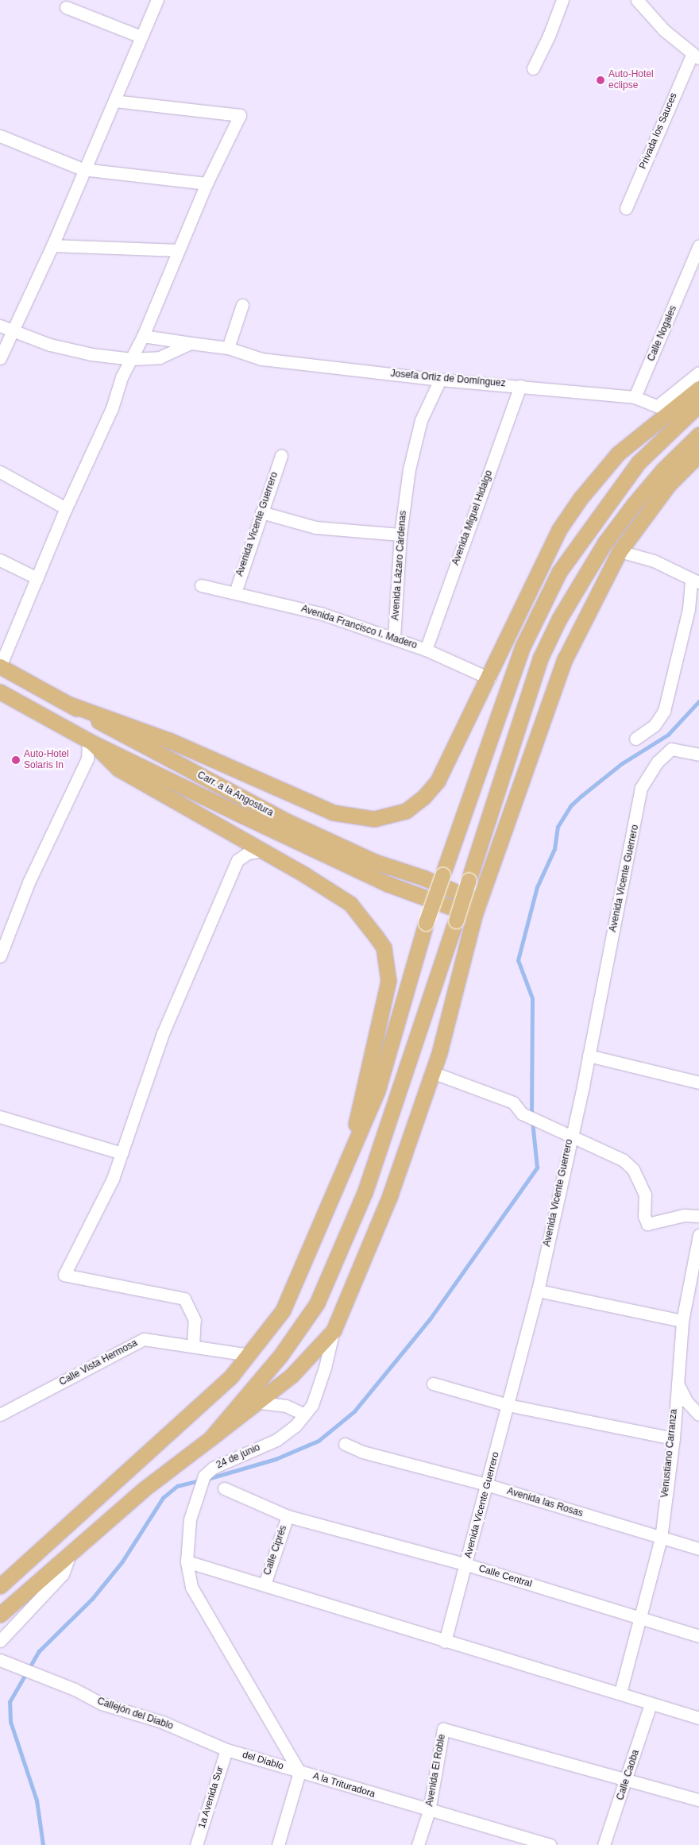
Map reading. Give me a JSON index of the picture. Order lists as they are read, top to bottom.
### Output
{
  "streets": {
    "main road": ["Carr. a la Angostura"],
    "street": [
      "Privada los Sauces",
      "Calle Nogales",
      "Josefa Ortiz de Domínguez",
      "Avenida Miguel Hidalgo",
      "Avenida Vicente Guerrero",
      "Avenida Lázaro Cárdenas",
      "Avenida Francisco I. Madero",
      "Calle Vista Hermosa",
      "Venustiano Carranza",
      "24 de junio",
      "Avenida las Rosas",
      "Calle Ciprés",
      "Calle Central",
      "Callejón del Diablo",
      "del Diablo",
      "Avenida El Roble",
      "Calle Caoba",
      "A la Trituradora",
      "1a Avenida Sur"
    ]
  },
  "crossings": [
    ["Calle Nogales", "Josefa Ortiz de Domínguez"],
    ["Josefa Ortiz de Domínguez", "Avenida Miguel Hidalgo"],
    ["Josefa Ortiz de Domínguez", "Avenida Lázaro Cárdenas"],
    ["Avenida Miguel Hidalgo", "Avenida Francisco I. Madero"],
    ["Avenida Vicente Guerrero", "Avenida Francisco I. Madero"],
    ["Avenida Vicente Guerrero", "Avenida las Rosas"],
    ["Avenida Vicente Guerrero", "Calle Central"],
    ["Avenida Lázaro Cárdenas", "Avenida Francisco I. Madero"],
    ["Venustiano Carranza", "Avenida las Rosas"],
    ["Venustiano Carranza", "Calle Central"],
    ["24 de junio", "A la Trituradora"],
    ["Calle Ciprés", "Calle Central"],
    ["Callejón del Diablo", "del Diablo"],
    ["Callejón del Diablo", "1a Avenida Sur"],
    ["del Diablo", "A la Trituradora"],
    ["del Diablo", "1a Avenida Sur"],
    ["Avenida El Roble", "Calle Caoba"],
    ["Avenida El Roble", "A la Trituradora"]
  ],
  "places": ["Auto-Hotel eclipse", "Auto-Hotel Solaris In"]
}
